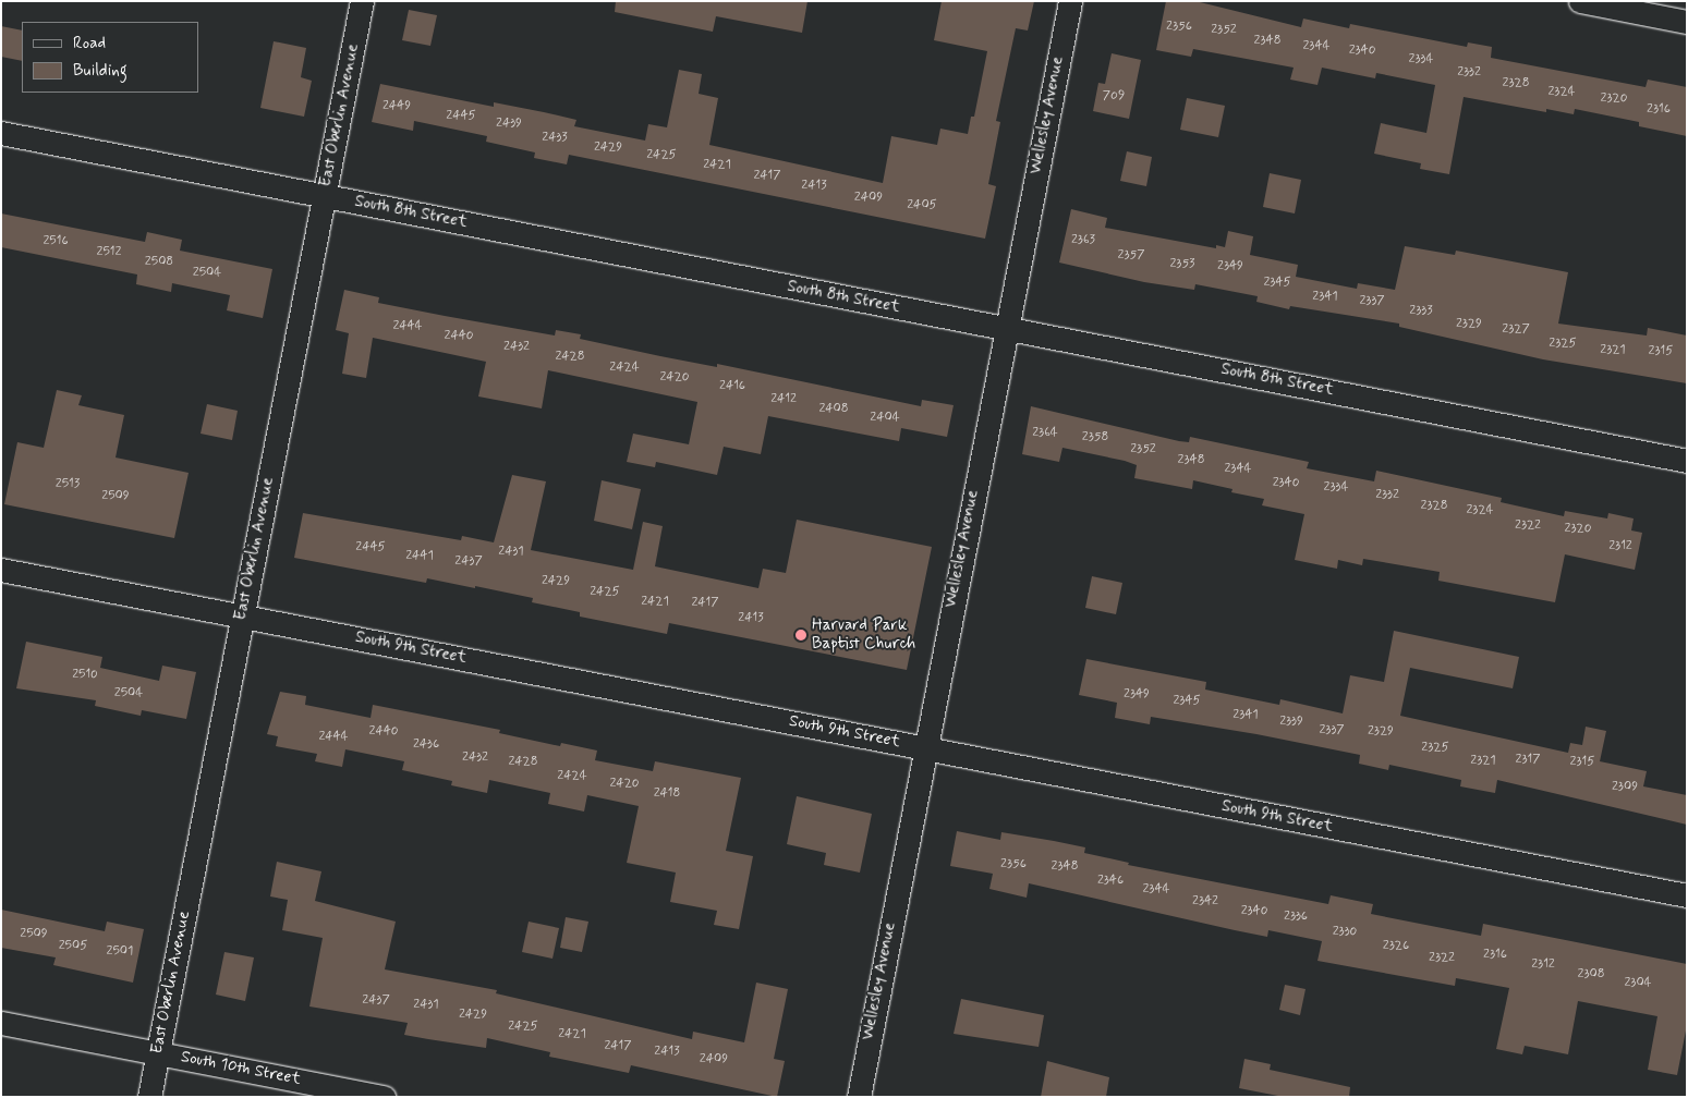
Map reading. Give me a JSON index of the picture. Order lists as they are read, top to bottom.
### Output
{
  "streets": {
    "street": [
      "East Oberlin Avenue",
      "Wellesley Avenue",
      "South 8th Street",
      "South 9th Street",
      "South 10th Street"
    ]
  },
  "crossings": [
    ["East Oberlin Avenue", "South 8th Street"],
    ["East Oberlin Avenue", "South 9th Street"],
    ["East Oberlin Avenue", "South 10th Street"],
    ["Wellesley Avenue", "South 8th Street"],
    ["Wellesley Avenue", "South 9th Street"]
  ],
  "places": ["Harvard Park Baptist Church"],
  "house_numbers": [
    "2356",
    "2352",
    "2348",
    "2344",
    "2340",
    "2334",
    "2332",
    "2328",
    "2324",
    "709",
    "2320",
    "2449",
    "2316",
    "2445",
    "2439",
    "2433",
    "2429",
    "2425",
    "2421",
    "2417",
    "2413",
    "2409",
    "2405",
    "2363",
    "2516",
    "2512",
    "2357",
    "2508",
    "2353",
    "2349",
    "2504",
    "2345",
    "2341",
    "2337",
    "2333",
    "2329",
    "2444",
    "2327",
    "2440",
    "2325",
    "2432",
    "2321",
    "2315",
    "2428",
    "2424",
    "2420",
    "2416",
    "2412",
    "2408",
    "2404",
    "2364",
    "2358",
    "2352",
    "2348",
    "2344",
    "2340",
    "2513",
    "2334",
    "2332",
    "2509",
    "2328",
    "2324",
    "2322",
    "2320",
    "2312",
    "2445",
    "2431",
    "2441",
    "2437",
    "2429",
    "2425",
    "2421",
    "2417",
    "2413",
    "2510",
    "2504",
    "2349",
    "2345",
    "2341",
    "2339",
    "2337",
    "2440",
    "2329",
    "2444",
    "2436",
    "2325",
    "2432",
    "2317",
    "2321",
    "2428",
    "2315",
    "2424",
    "2420",
    "2309",
    "2418",
    "2356",
    "2348",
    "2346",
    "2344",
    "2342",
    "2340",
    "2336",
    "2330",
    "2509",
    "2505",
    "2326",
    "2501",
    "2316",
    "2322",
    "2312",
    "2308",
    "2304",
    "2437",
    "2431",
    "2429",
    "2425",
    "2421",
    "2417",
    "2413",
    "2409"
  ],
  "legend": ["Road", "Building"]
}
